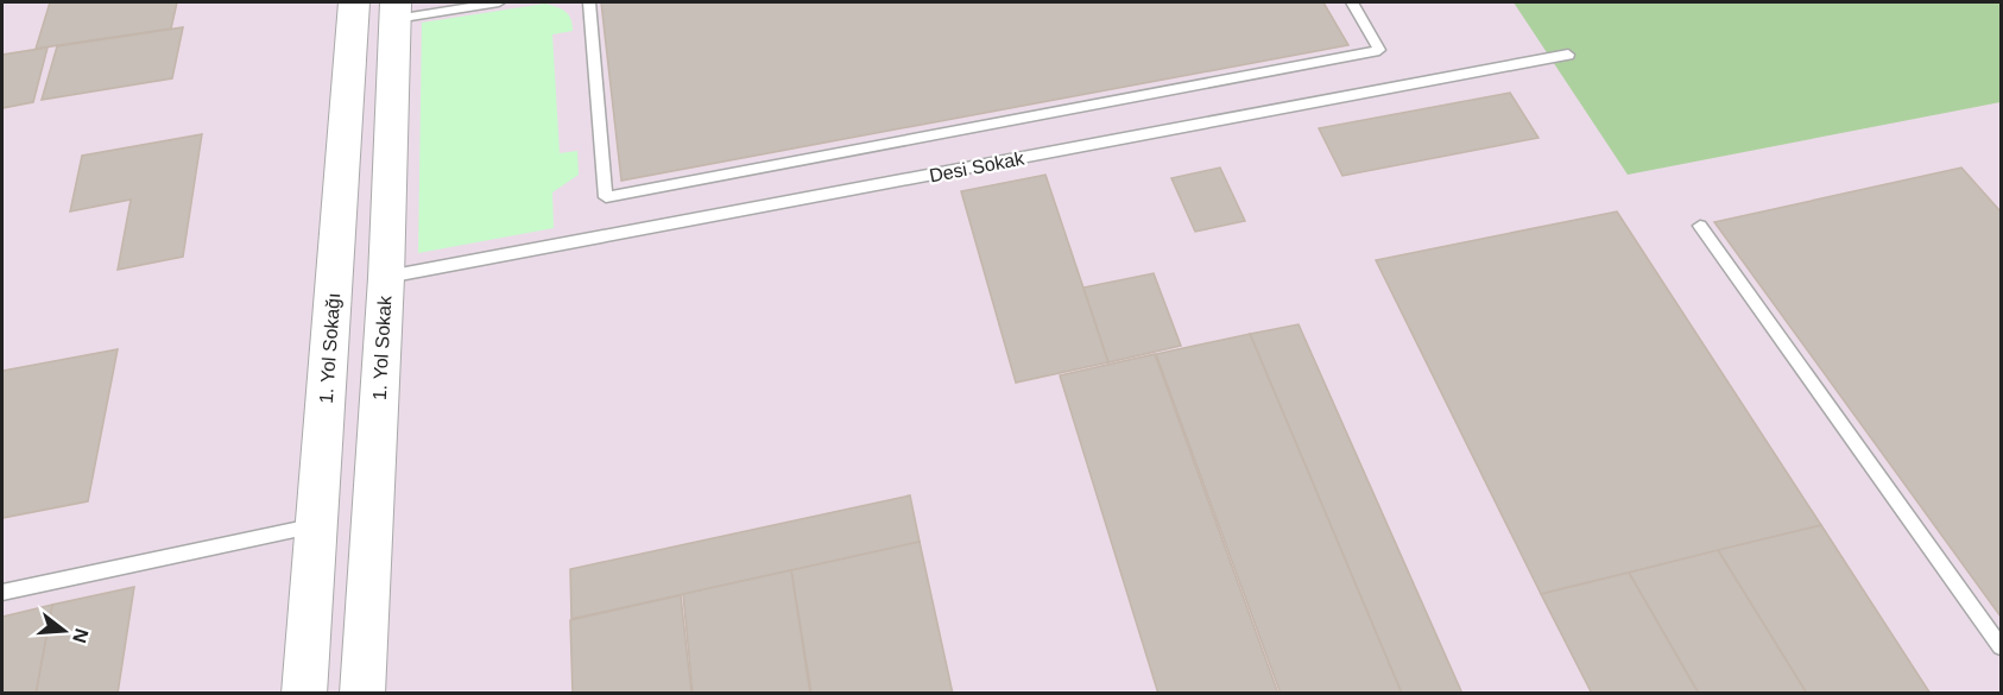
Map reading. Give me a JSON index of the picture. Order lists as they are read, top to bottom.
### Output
{
  "streets": {
    "street": ["1. Yol Sokağı", "1. Yol Sokak"],
    "lane": ["Desi Sokak"]
  },
  "crossings": [
    ["Desi Sokak", "1. Yol Sokak"]
  ],
  "north": "right"
}
